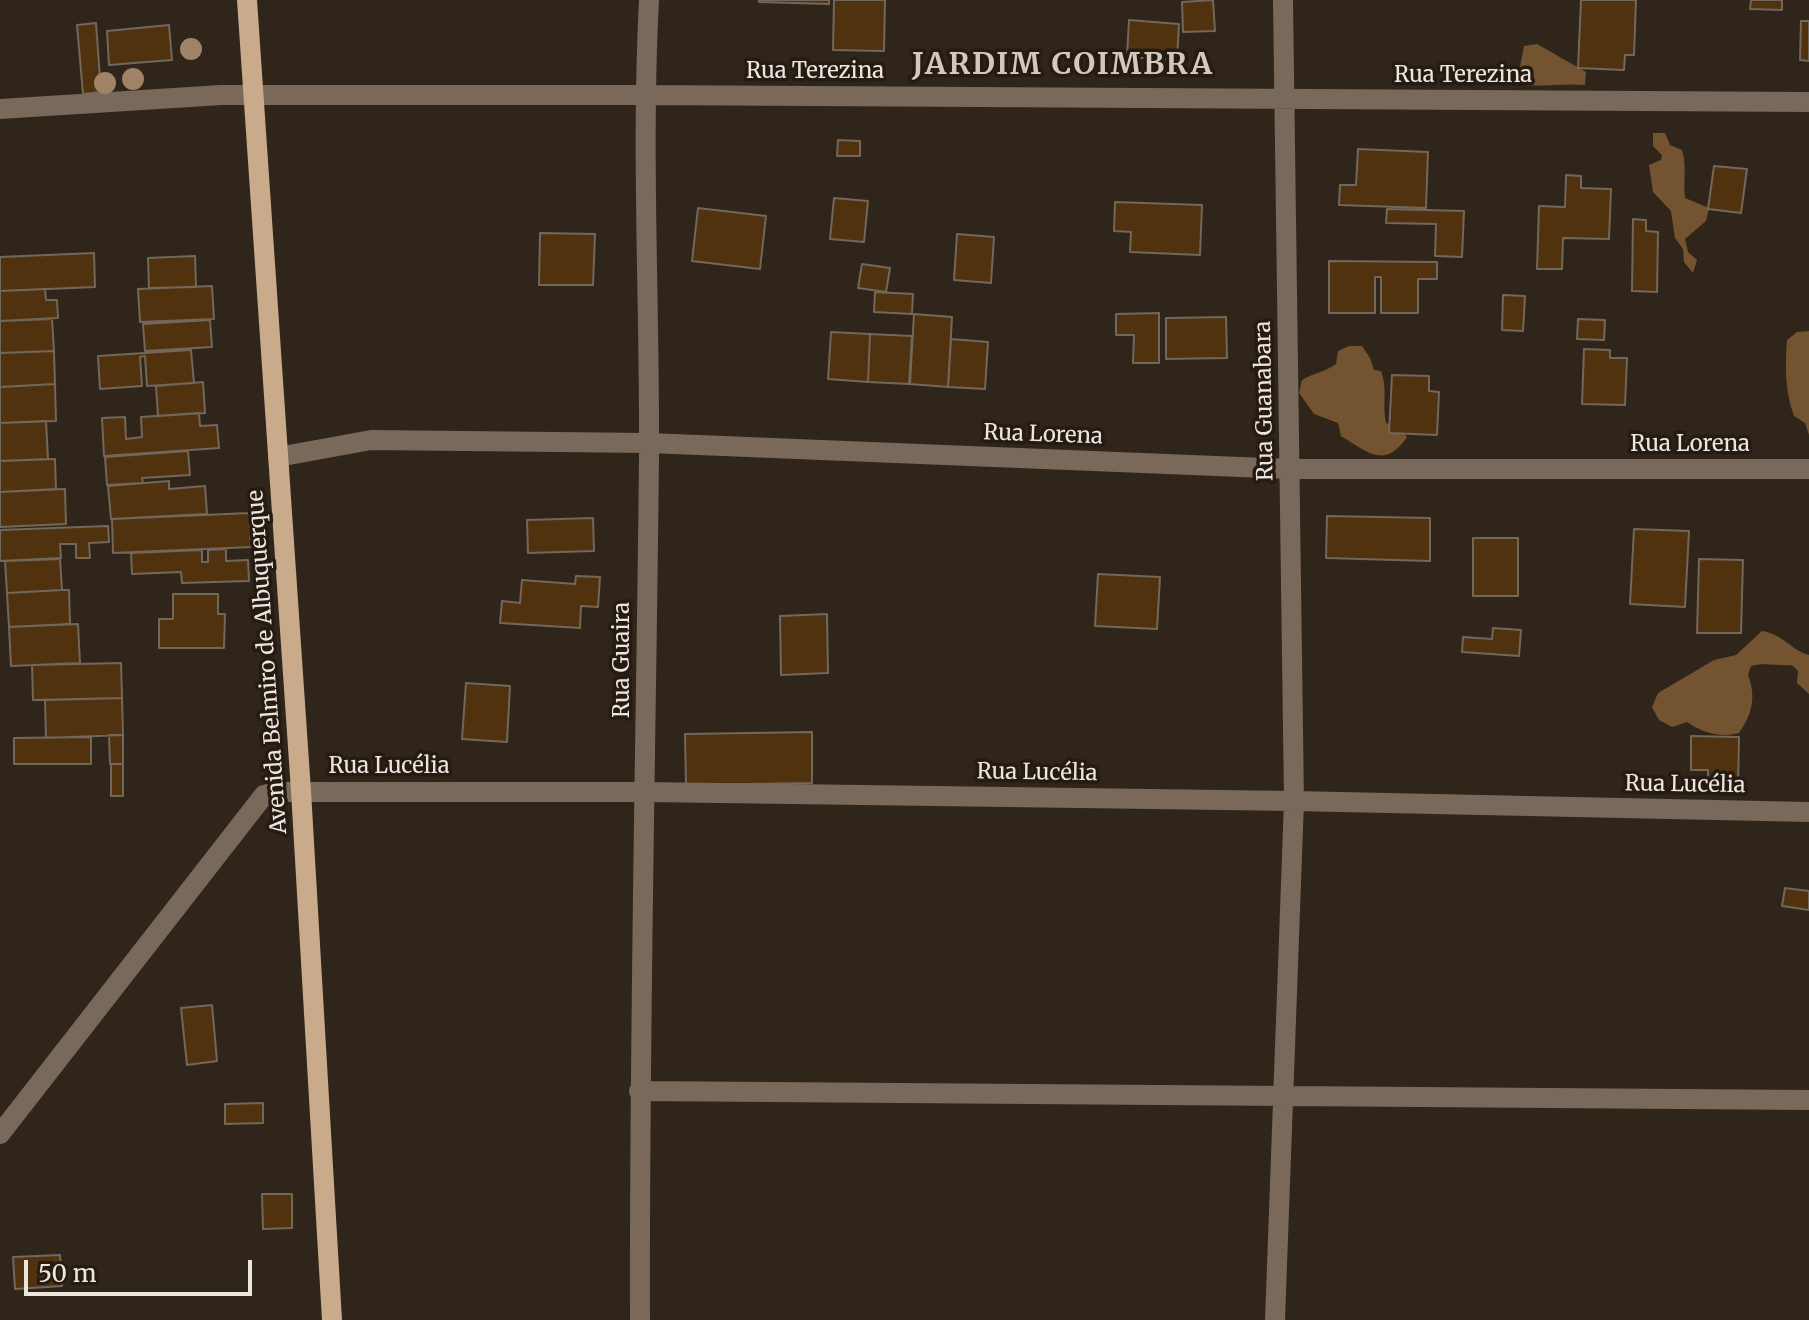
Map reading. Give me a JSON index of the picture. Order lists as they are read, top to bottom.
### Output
{
  "streets": {
    "main road": ["Avenida Belmiro de Albuquerque"],
    "street": [
      "Rua Terezina",
      "Rua Guanabara",
      "Rua Lorena",
      "Rua Guaira",
      "Rua Lucélia"
    ]
  },
  "crossings": [
    ["Rua Terezina", "Rua Guanabara"],
    ["Rua Terezina", "Rua Guaira"],
    ["Rua Terezina", "Avenida Belmiro de Albuquerque"],
    ["Rua Guanabara", "Rua Lorena"],
    ["Rua Guanabara", "Rua Lucélia"],
    ["Rua Lorena", "Rua Guaira"],
    ["Rua Lorena", "Avenida Belmiro de Albuquerque"],
    ["Rua Guaira", "Rua Lucélia"],
    ["Avenida Belmiro de Albuquerque", "Rua Lucélia"]
  ],
  "districts": ["JARDIM COIMBRA"],
  "scale_bar": "50 m"
}
